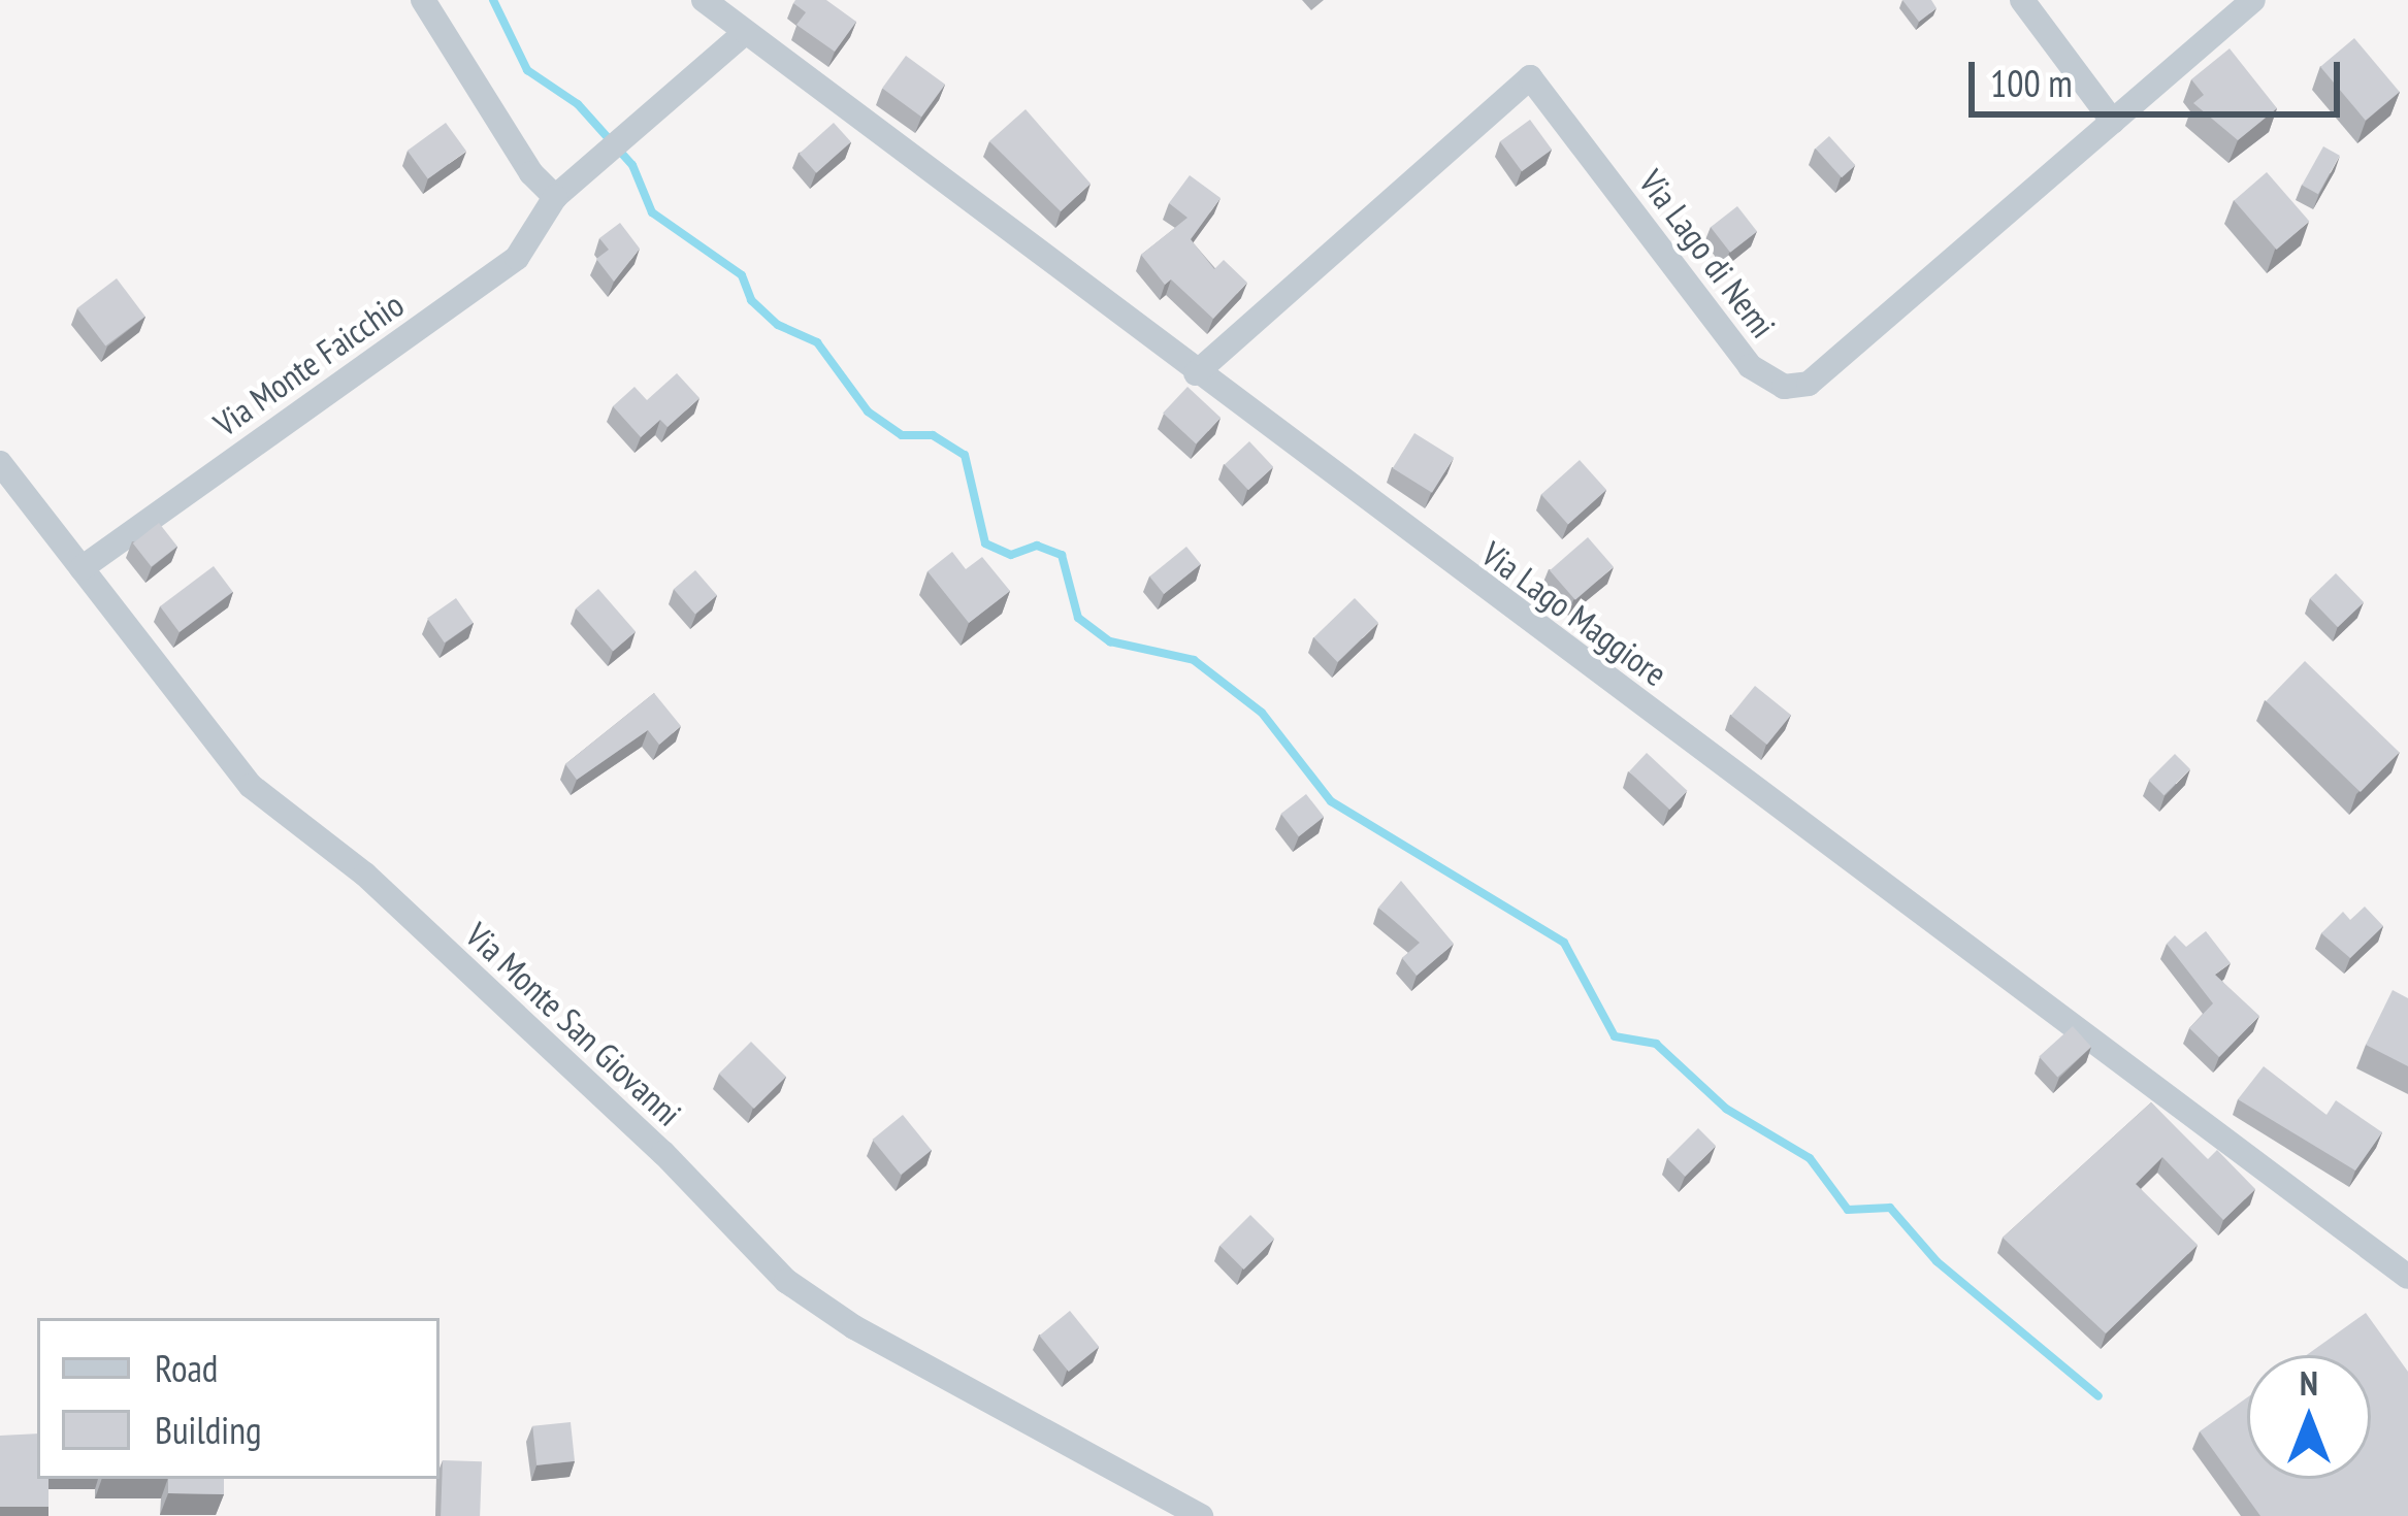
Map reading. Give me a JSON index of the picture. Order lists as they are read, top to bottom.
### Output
{
  "streets": {
    "street": [
      "Via Lago di Nemi",
      "Via Monte Faicchio",
      "Via Lago Maggiore",
      "Via Monte San Giovanni"
    ]
  },
  "crossings": [
    ["Via Lago di Nemi", "Via Lago Maggiore"],
    ["Via Monte Faicchio", "Via Lago Maggiore"],
    ["Via Monte Faicchio", "Via Monte San Giovanni"]
  ],
  "legend": ["Road", "Building"],
  "scale_bar": "100 m",
  "north": "top"
}
